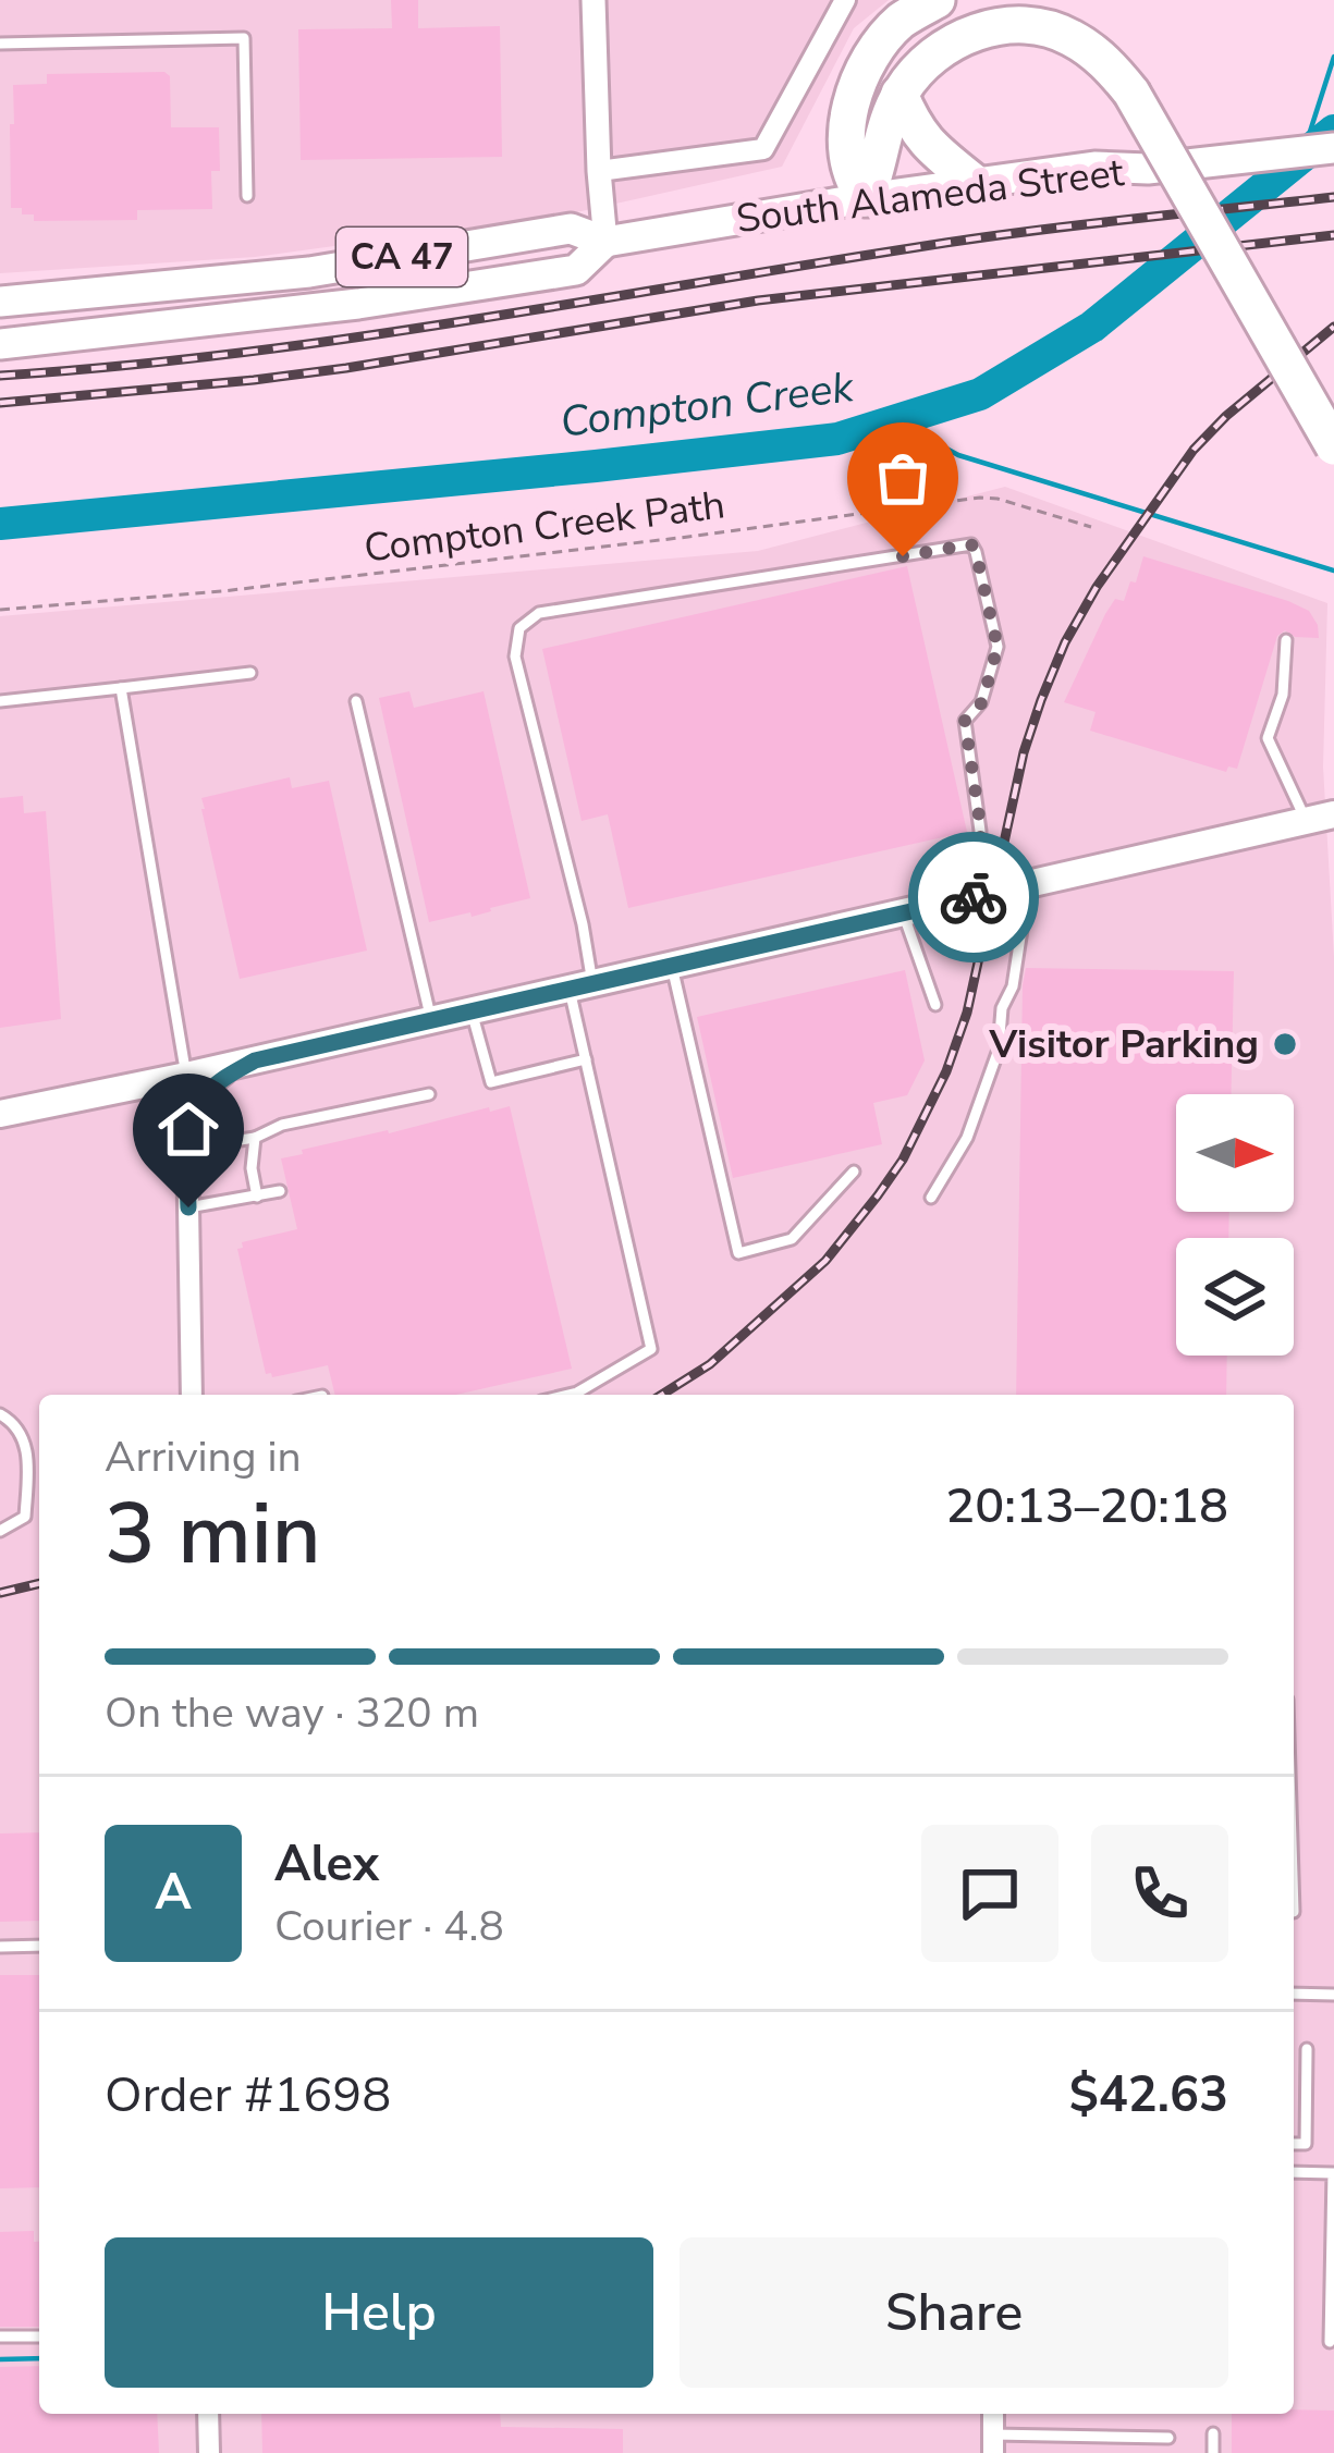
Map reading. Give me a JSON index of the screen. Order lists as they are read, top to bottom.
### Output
{
  "streets": {
    "main road": ["South Alameda Street", "CA 47"],
    "path": ["Compton Creek Path"]
  },
  "water": ["Compton Creek"],
  "places": ["Visitor Parking"],
  "north": "right",
  "page": {
    "heading": ["3 min", "Arriving in", "20:13–20:18"],
    "panel": [
      "Alex",
      "Courier · 4.8",
      "Order #1698",
      "$42.63"
    ],
    "bar": "On the way · 320 m",
    "round": "A",
    "buttons": ["Help", "Share"]
  }
}
